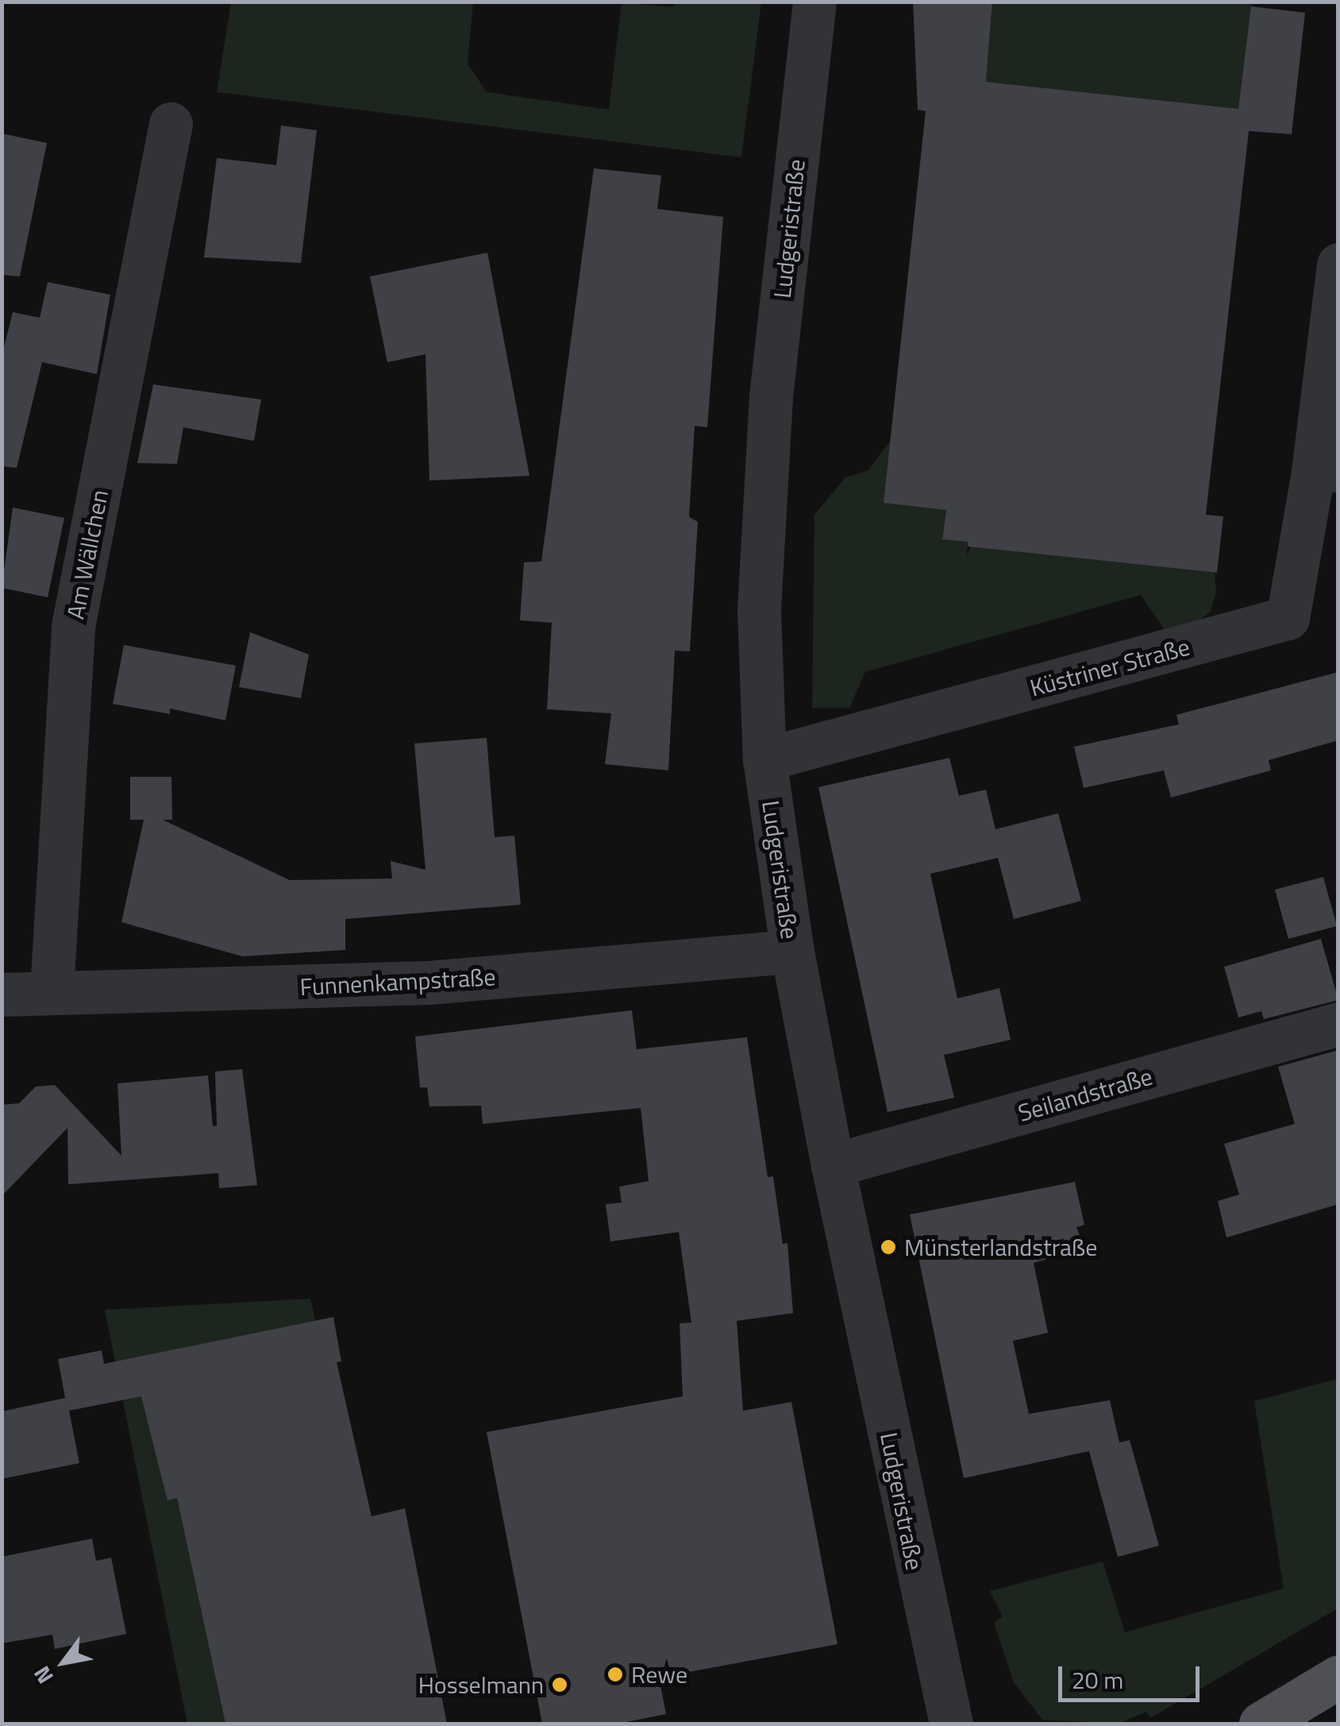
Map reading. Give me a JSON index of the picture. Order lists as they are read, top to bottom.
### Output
{
  "streets": {
    "street": [
      "Ludgeristraße",
      "Am Wällchen",
      "Küstriner Straße",
      "Funnenkampstraße",
      "Seilandstraße"
    ]
  },
  "crossings": [
    ["Ludgeristraße", "Küstriner Straße"],
    ["Ludgeristraße", "Funnenkampstraße"],
    ["Ludgeristraße", "Seilandstraße"],
    ["Am Wällchen", "Funnenkampstraße"]
  ],
  "places": ["Münsterlandstraße", "Rewe", "Hosselmann"],
  "scale_bar": "20 m",
  "north": "bottom left"
}
